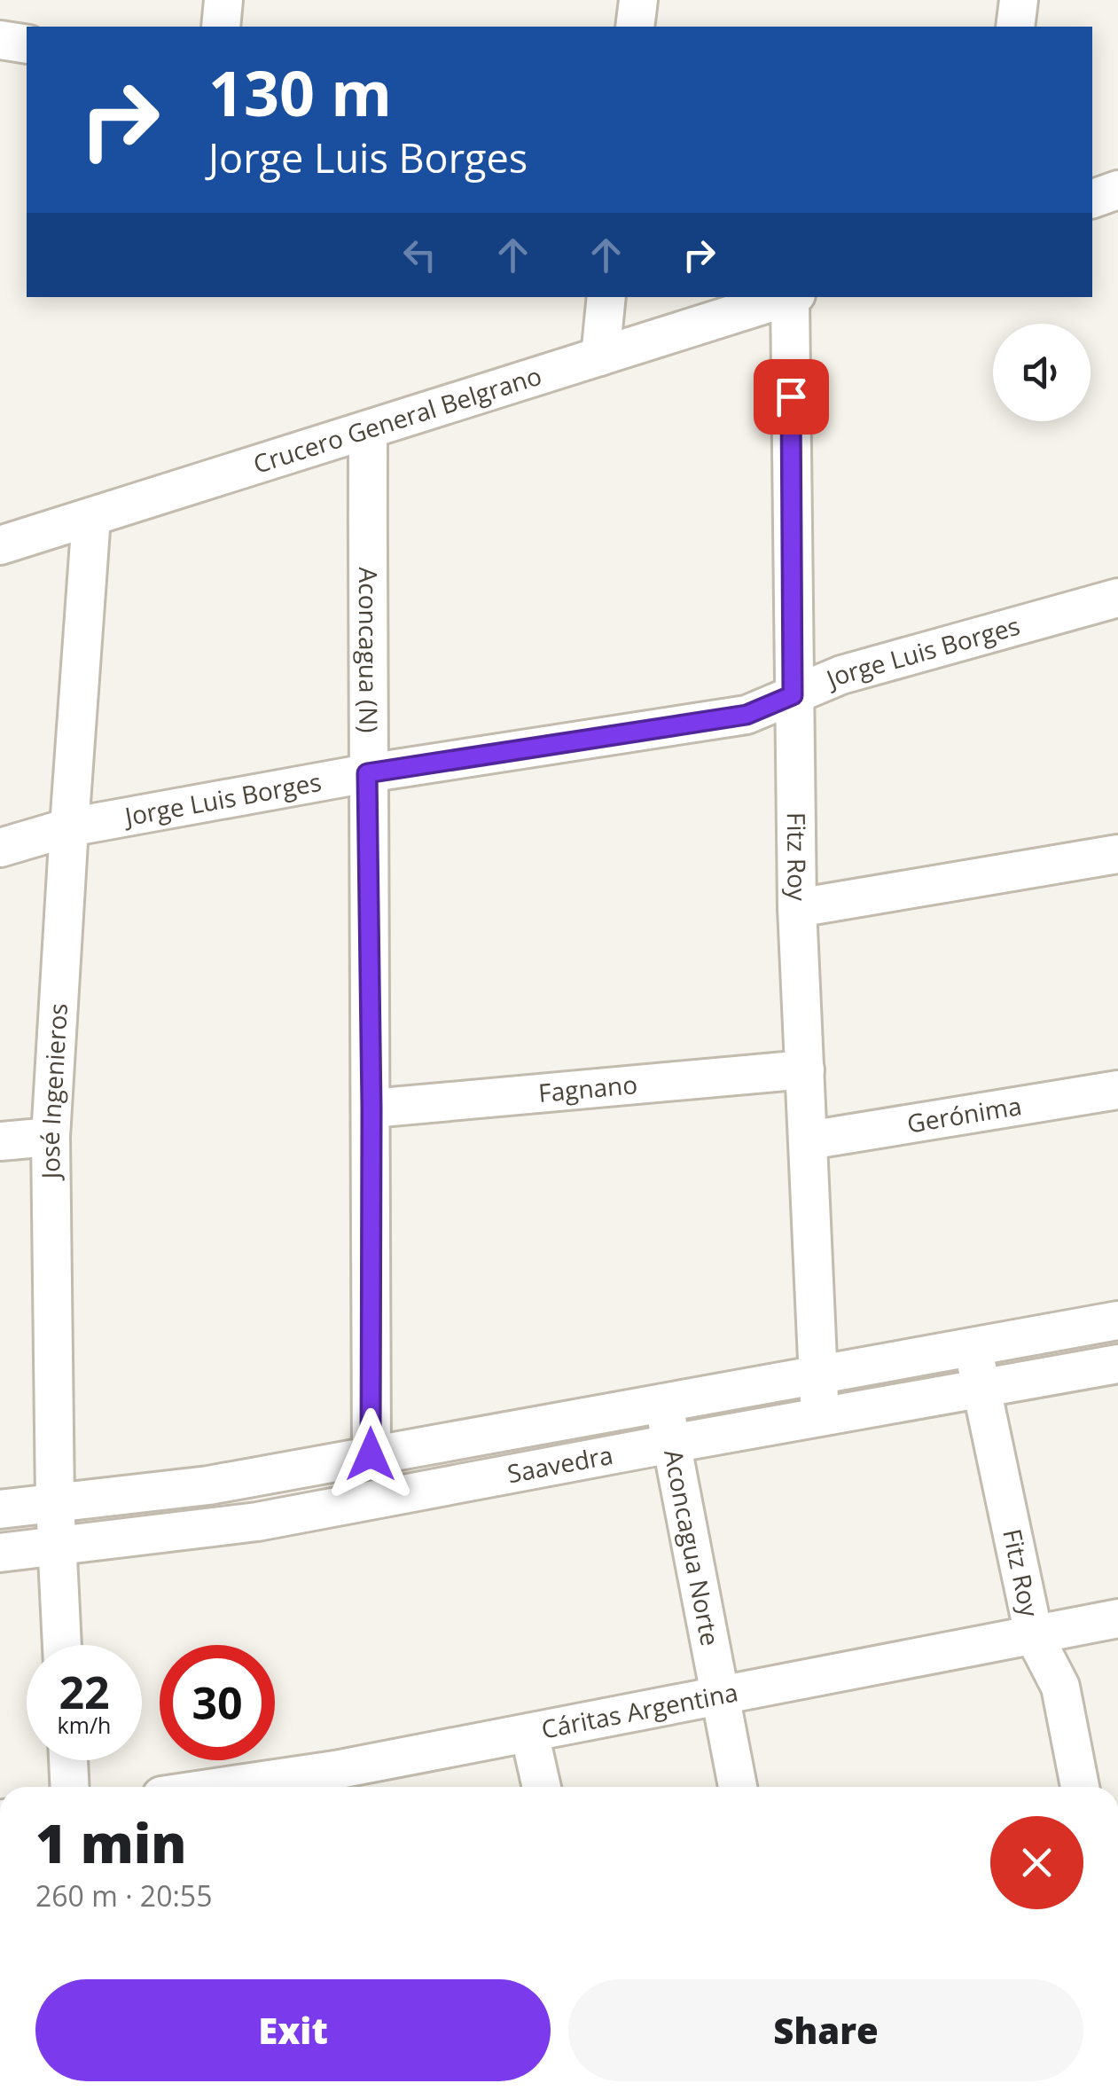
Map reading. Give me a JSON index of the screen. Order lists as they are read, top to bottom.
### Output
{
  "streets": {
    "street": [
      "Crucero General Belgrano",
      "Aconcagua (N)",
      "Jorge Luis Borges",
      "Fitz Roy",
      "Fagnano",
      "José Ingenieros",
      "Gerónima",
      "Saavedra",
      "Aconcagua Norte",
      "Cáritas Argentina"
    ]
  },
  "crossings": [
    ["Crucero General Belgrano", "Aconcagua (N)"],
    ["Crucero General Belgrano", "José Ingenieros"],
    ["Aconcagua (N)", "Jorge Luis Borges"],
    ["Aconcagua (N)", "Fagnano"],
    ["Aconcagua (N)", "Saavedra"],
    ["Jorge Luis Borges", "Fitz Roy"],
    ["Jorge Luis Borges", "José Ingenieros"],
    ["Fitz Roy", "Fagnano"],
    ["Fitz Roy", "Gerónima"],
    ["Fitz Roy", "Saavedra"],
    ["Fitz Roy", "Cáritas Argentina"],
    ["José Ingenieros", "Saavedra"],
    ["Saavedra", "Aconcagua Norte"],
    ["Aconcagua Norte", "Cáritas Argentina"]
  ],
  "page": {
    "turn": ["130 m", "Jorge Luis Borges"],
    "speed": "22 km/h",
    "limit": "30",
    "heading": ["1 min", "260 m · 20:55"],
    "buttons": ["Exit", "Share"]
  }
}
